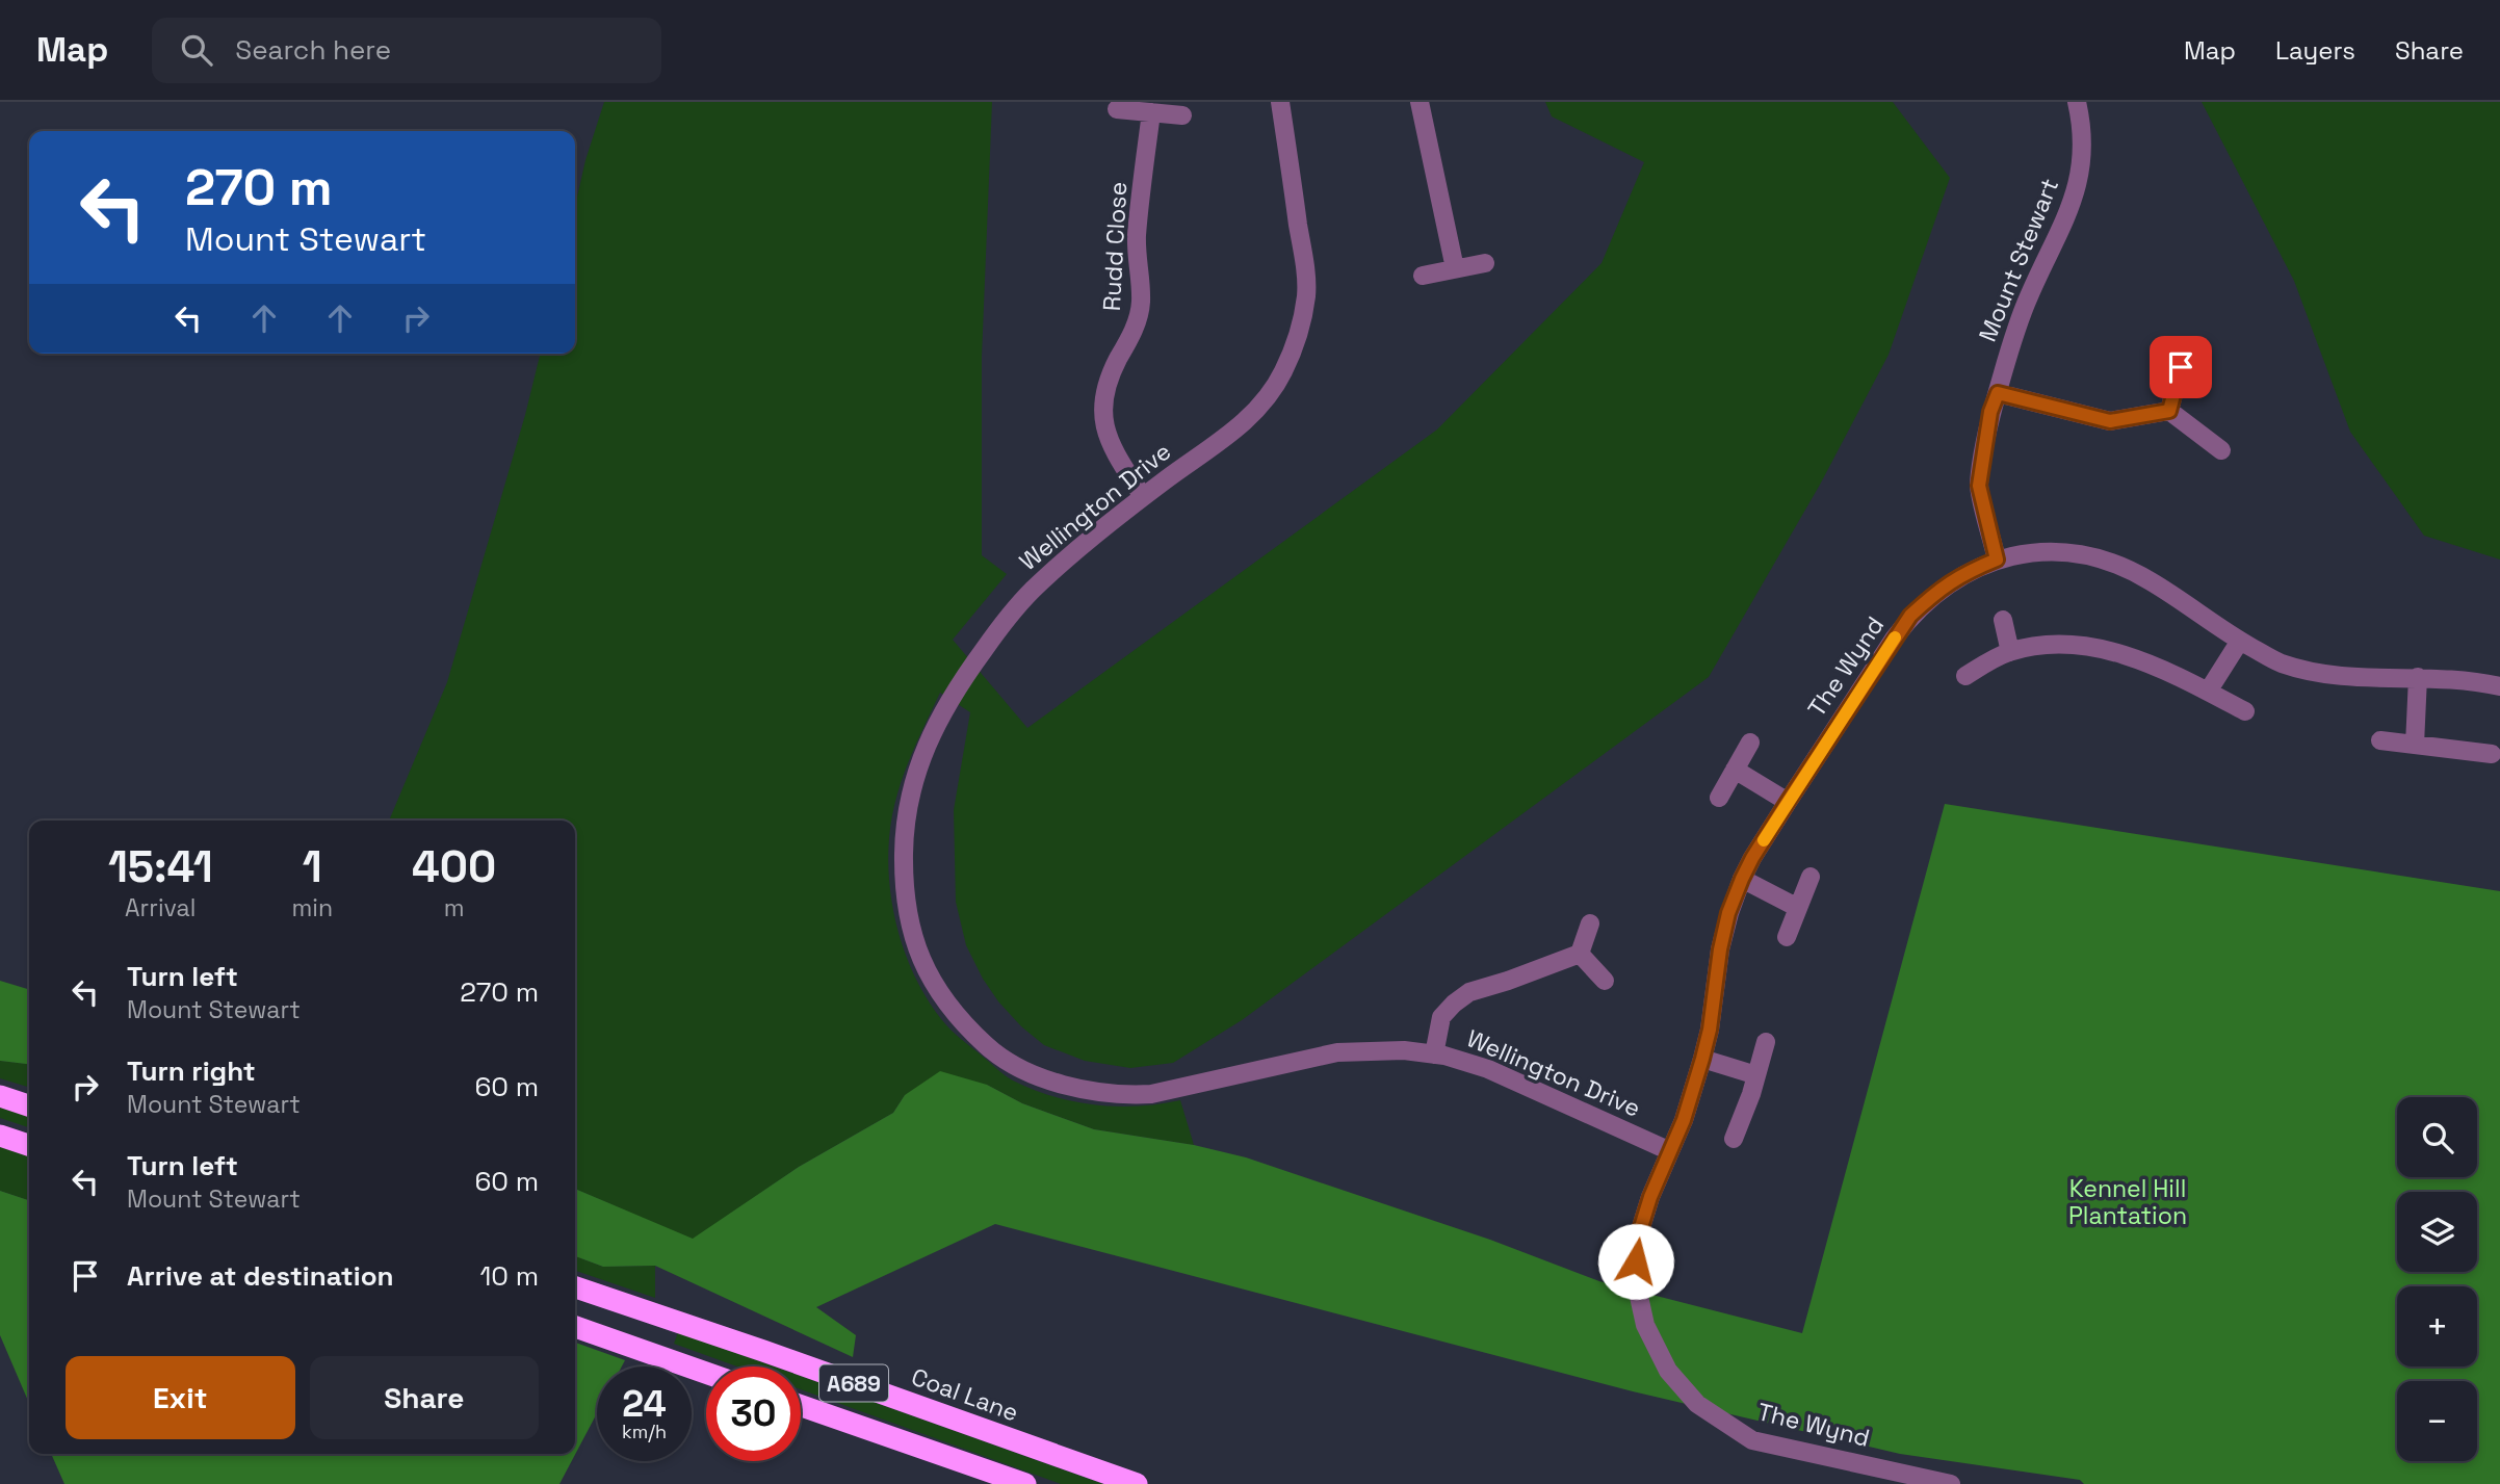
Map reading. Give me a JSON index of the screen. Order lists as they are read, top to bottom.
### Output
{
  "streets": {
    "highway": ["A689", "Coal Lane"],
    "street": [
      "Rudd Close",
      "Mount Stewart",
      "Wellington Drive",
      "The Wynd"
    ]
  },
  "crossings": [
    ["Rudd Close", "Wellington Drive"],
    ["Mount Stewart", "The Wynd"],
    ["Wellington Drive", "The Wynd"]
  ],
  "parks": ["Kennel Hill Plantation"],
  "page": {
    "header": "Map",
    "search": "Search here",
    "nav": ["Map", "Layers", "Share"],
    "turn": ["270 m", "Mount Stewart"],
    "eta": [
      "15:41",
      "Arrival",
      "1",
      "min",
      "400",
      "m"
    ],
    "list": [
      {
        "name": "Turn left",
        "note": "Mount Stewart",
        "value": "270 m"
      },
      {
        "name": "Turn right",
        "note": "Mount Stewart",
        "value": "60 m"
      },
      {
        "name": "Turn left",
        "note": "Mount Stewart",
        "value": "60 m"
      },
      {
        "name": "Arrive at destination",
        "value": "10 m"
      }
    ],
    "map_buttons": ["+", "−"],
    "buttons": ["Exit", "Share"],
    "speed": "24 km/h",
    "limit": "30"
  }
}
